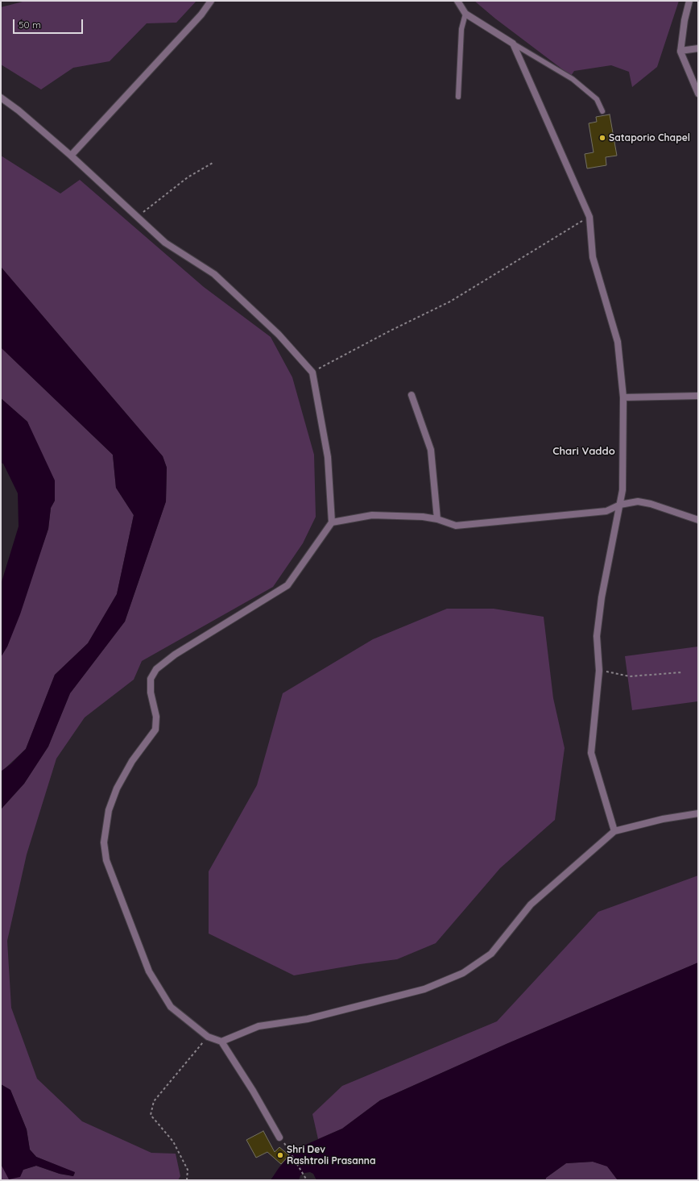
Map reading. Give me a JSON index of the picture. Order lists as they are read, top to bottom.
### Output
{
  "districts": ["Chari Vaddo"],
  "places": ["Sataporio Chapel", "Shri Dev Rashtroli Prasanna"],
  "scale_bar": "50 m"
}
